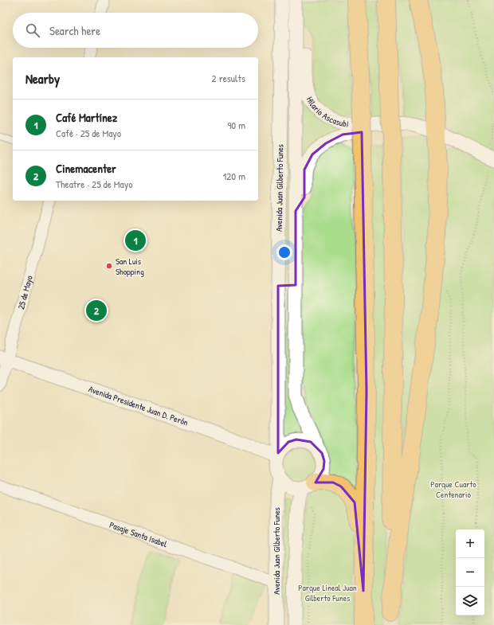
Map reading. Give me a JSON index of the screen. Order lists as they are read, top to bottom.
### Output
{
  "streets": {
    "street": [
      "Hilario Ascasubi",
      "Avenida Juan Gilberto Funes",
      "25 de Mayo",
      "Avenida Presidente Juan D. Perón",
      "Pasaje Santa Isabel"
    ]
  },
  "crossings": [
    ["Hilario Ascasubi", "Avenida Juan Gilberto Funes"],
    ["Avenida Juan Gilberto Funes", "Avenida Presidente Juan D. Perón"],
    ["Avenida Juan Gilberto Funes", "Pasaje Santa Isabel"],
    ["25 de Mayo", "Avenida Presidente Juan D. Perón"]
  ],
  "parks": ["Parque Cuarto Centenario", "Parque Lineal Juan Gilberto Funes"],
  "places": ["San Luis Shopping"],
  "page": {
    "search": "Search here",
    "heading": ["Nearby", "2 results"],
    "list": [
      {
        "mark": "1",
        "name": "Café Martínez",
        "note": "Café · 25 de Mayo",
        "value": "90 m"
      },
      {
        "mark": "2",
        "name": "Cinemacenter",
        "note": "Theatre · 25 de Mayo",
        "value": "120 m"
      }
    ],
    "pins": ["1", "2"],
    "map_buttons": ["+", "−"]
  }
}
